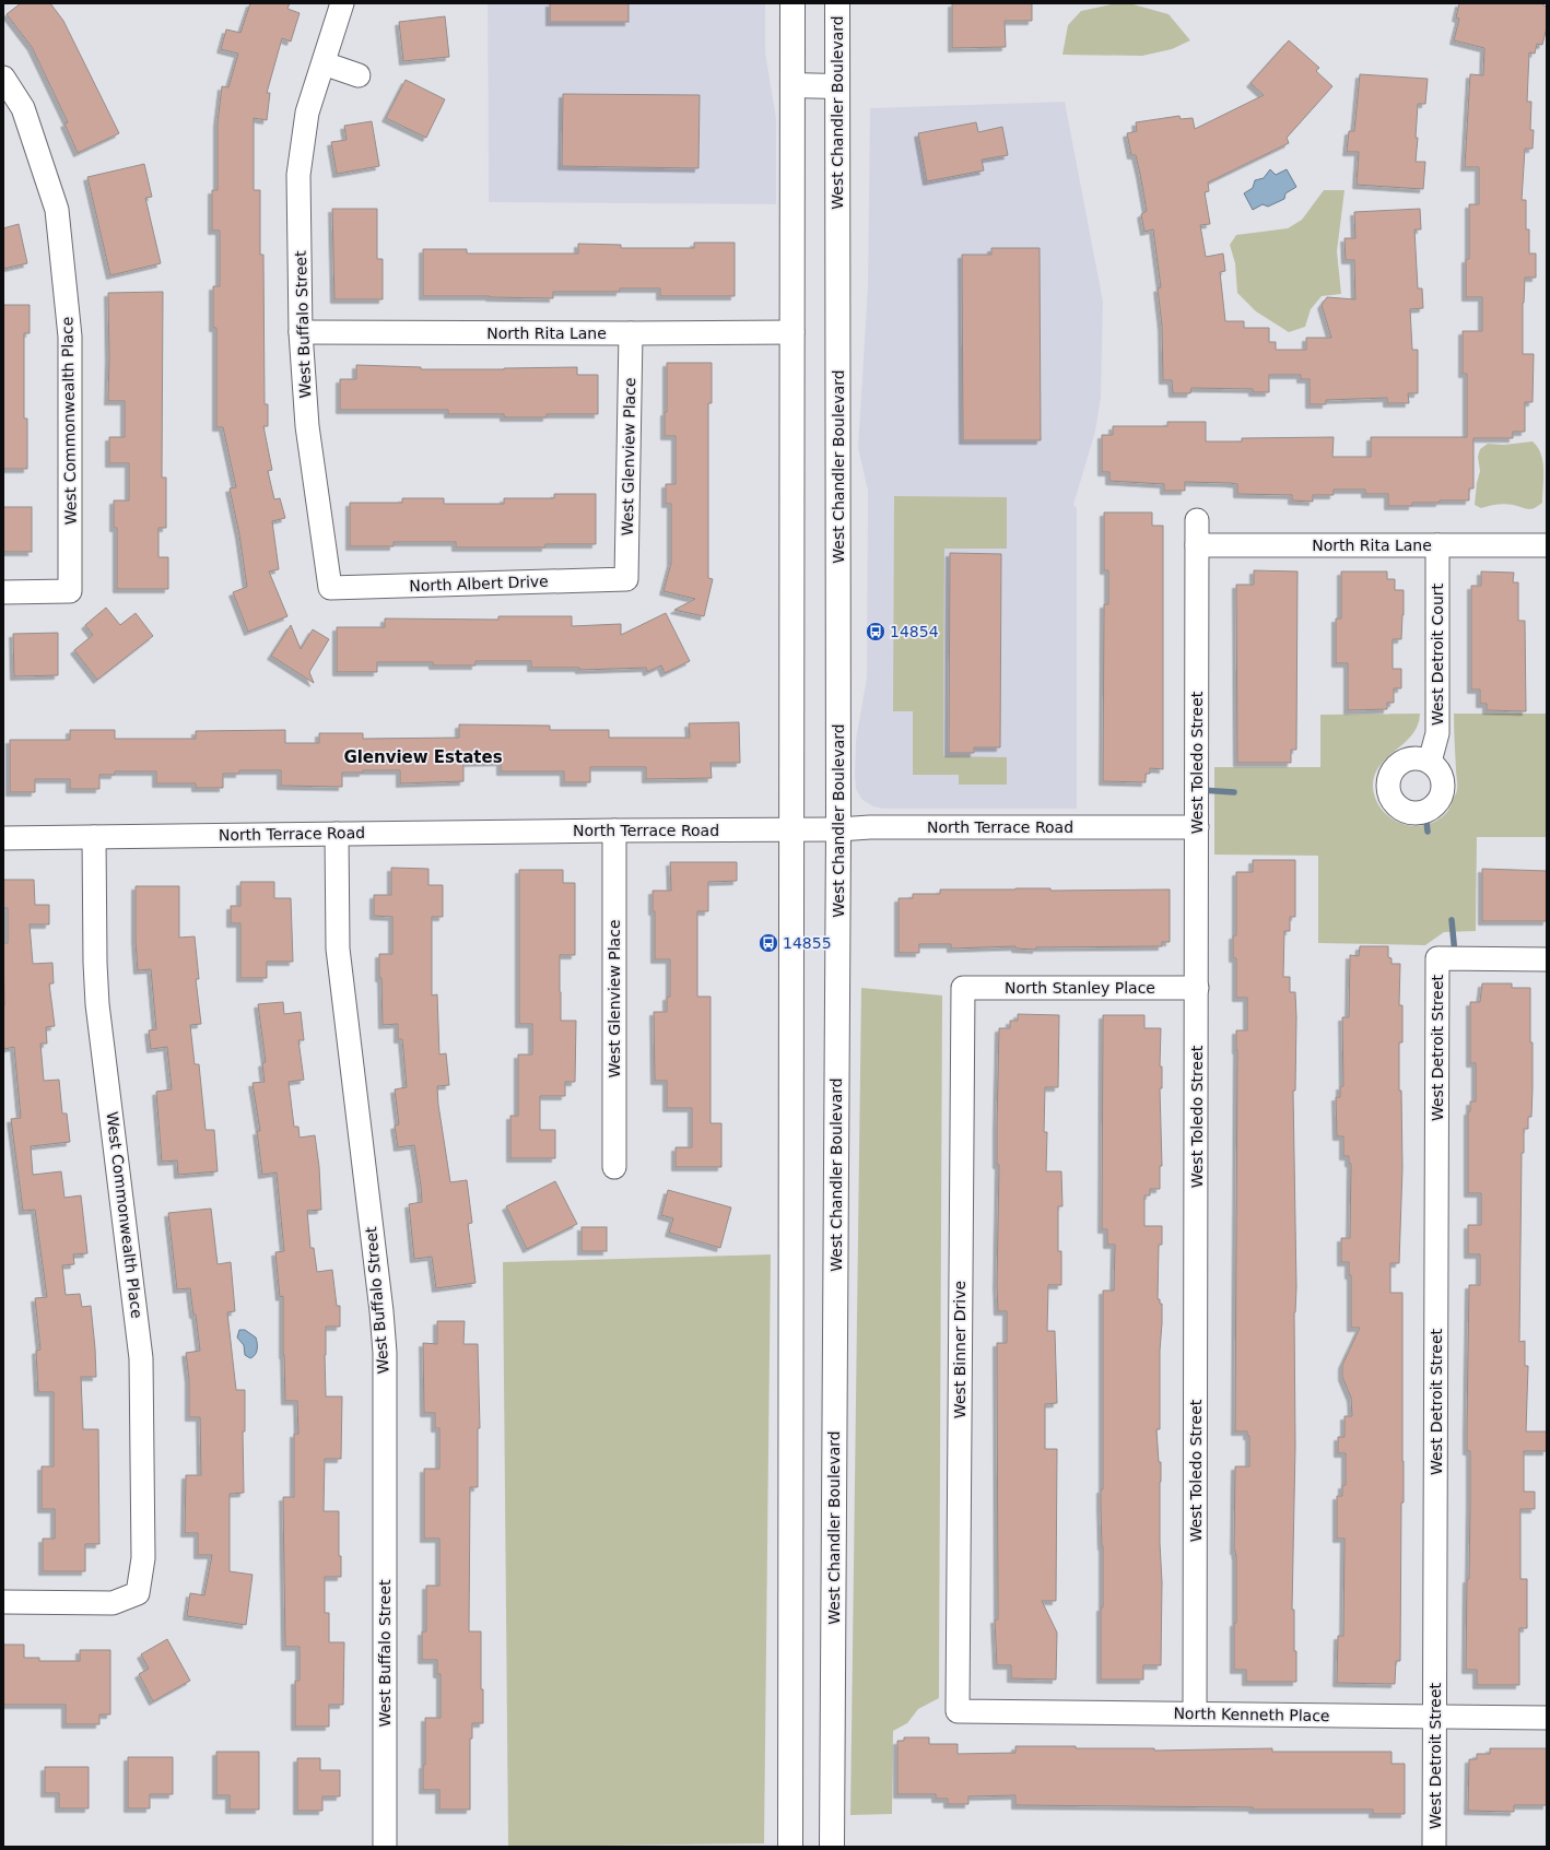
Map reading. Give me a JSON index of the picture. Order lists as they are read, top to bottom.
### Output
{
  "streets": {
    "main road": ["West Chandler Boulevard"],
    "street": [
      "West Buffalo Street",
      "North Rita Lane",
      "West Commonwealth Place",
      "West Glenview Place",
      "North Albert Drive",
      "West Detroit Court",
      "West Toledo Street",
      "North Terrace Road",
      "North Stanley Place",
      "West Detroit Street",
      "West Binner Drive",
      "North Kenneth Place"
    ]
  },
  "crossings": [
    ["West Chandler Boulevard", "North Terrace Road"],
    ["West Buffalo Street", "North Rita Lane"],
    ["West Buffalo Street", "North Albert Drive"],
    ["West Buffalo Street", "North Terrace Road"],
    ["North Rita Lane", "West Glenview Place"],
    ["North Rita Lane", "West Detroit Court"],
    ["North Rita Lane", "West Toledo Street"],
    ["West Commonwealth Place", "North Terrace Road"],
    ["West Glenview Place", "North Albert Drive"],
    ["West Glenview Place", "North Terrace Road"],
    ["West Toledo Street", "North Terrace Road"],
    ["West Toledo Street", "North Stanley Place"],
    ["West Toledo Street", "North Kenneth Place"],
    ["North Stanley Place", "West Binner Drive"],
    ["West Detroit Street", "North Kenneth Place"],
    ["West Binner Drive", "North Kenneth Place"]
  ],
  "districts": ["Glenview Estates"],
  "places": {
    "bus stop": ["14854", "14855"]
  }
}
